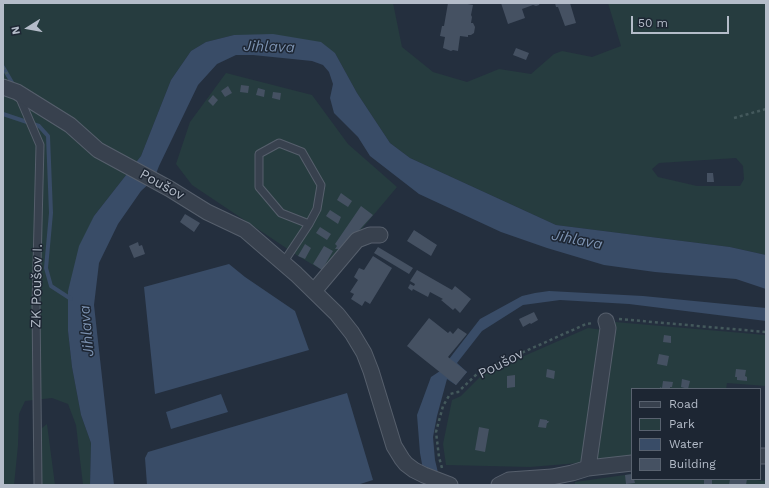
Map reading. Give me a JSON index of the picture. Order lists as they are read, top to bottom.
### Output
{
  "streets": {
    "street": ["Poušov"],
    "lane": ["ZK Poušov I."]
  },
  "crossings": [
    ["Poušov", "ZK Poušov I."]
  ],
  "water": ["Jihlava"],
  "legend": [
    "Road",
    "Park",
    "Water",
    "Building"
  ],
  "scale_bar": "50 m",
  "north": "left"
}
